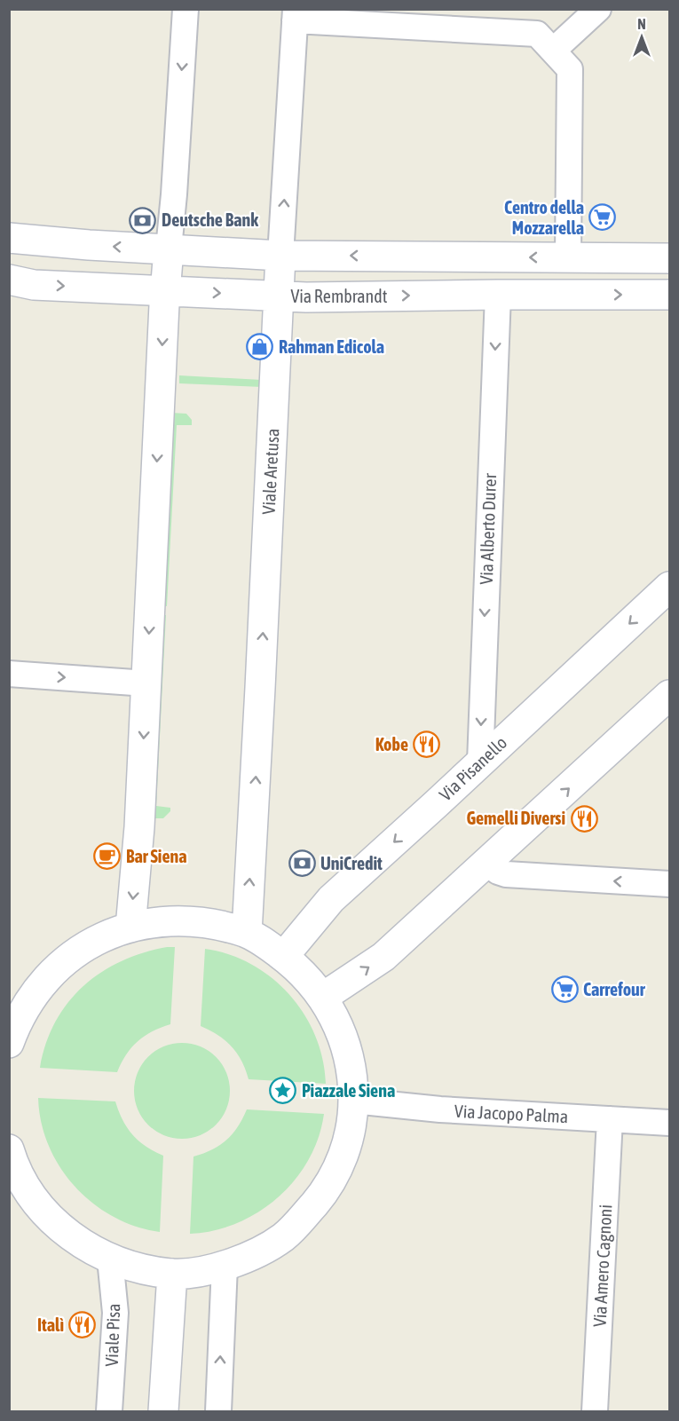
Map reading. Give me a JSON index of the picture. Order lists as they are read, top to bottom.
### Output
{
  "streets": {
    "street": [
      "Via Rembrandt",
      "Viale Aretusa",
      "Via Alberto Durer",
      "Via Pisanello",
      "Via Jacopo Palma",
      "Via Amero Cagnoni",
      "Viale Pisa"
    ]
  },
  "crossings": [
    ["Via Rembrandt", "Viale Aretusa"],
    ["Via Rembrandt", "Via Alberto Durer"],
    ["Via Alberto Durer", "Via Pisanello"],
    ["Via Jacopo Palma", "Via Amero Cagnoni"]
  ],
  "one_way": ["Via Alberto Durer"],
  "places": {
    "supermarket": ["Centro della Mozzarella", "Carrefour"],
    "bank": ["Deutsche Bank", "UniCredit"],
    "shop": ["Rahman Edicola"],
    "restaurant": ["Kobe", "Gemelli Diversi", "Italì"],
    "cafe": ["Bar Siena"],
    "place": ["Piazzale Siena"]
  },
  "north": "top"
}
